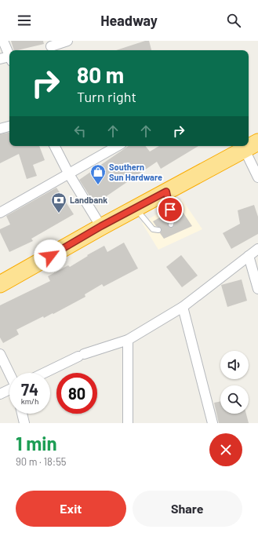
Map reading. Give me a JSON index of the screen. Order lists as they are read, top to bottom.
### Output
{
  "places": {
    "shop": ["Southern Sun Hardware"],
    "bank": ["Landbank"]
  },
  "page": {
    "header": "Headway",
    "turn": ["80 m", "Turn right"],
    "speed": "74 km/h",
    "limit": "80",
    "heading": ["1 min", "90 m · 18:55"],
    "buttons": ["Exit", "Share"]
  }
}
